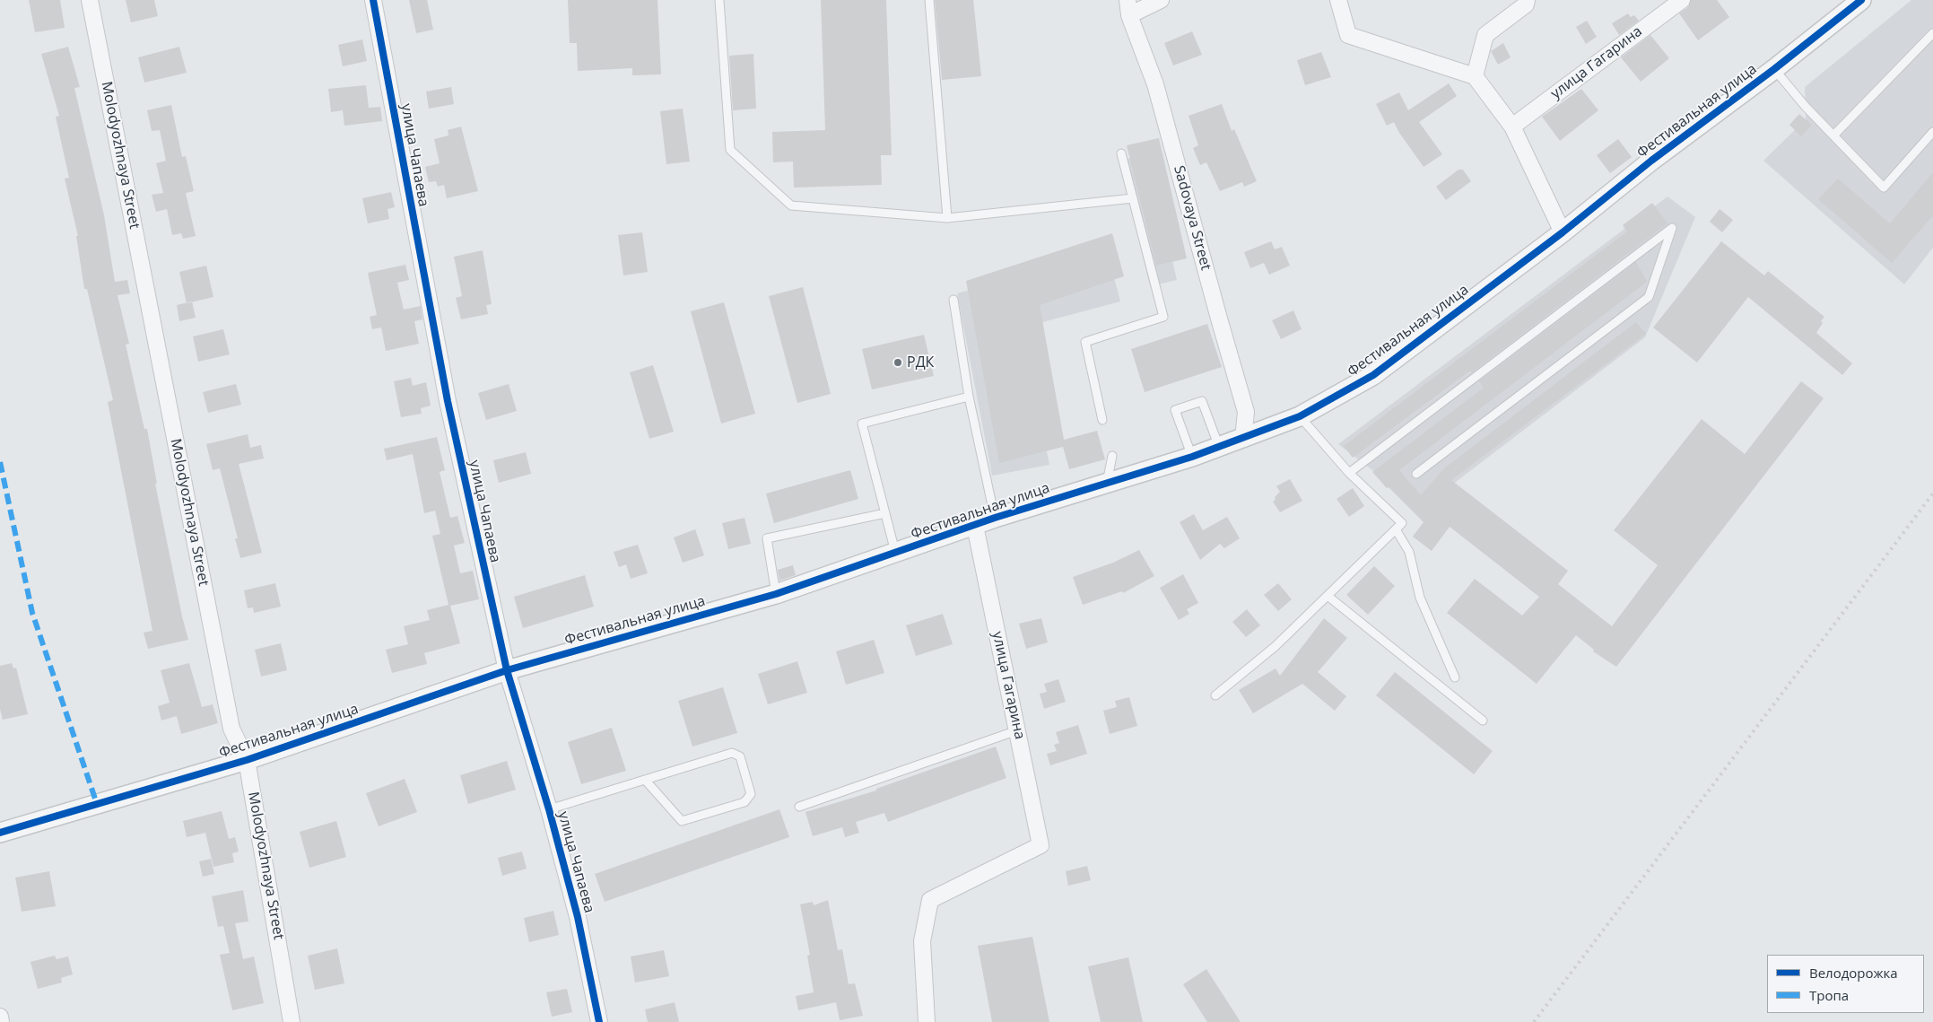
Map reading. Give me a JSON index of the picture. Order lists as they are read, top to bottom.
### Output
{
  "streets": {
    "street": [
      "улица Гагарина",
      "Фестивальная улица",
      "Molodyozhnaya Street",
      "улица Чапаева",
      "Sadovaya Street"
    ]
  },
  "crossings": [
    ["улица Гагарина", "Фестивальная улица"],
    ["Фестивальная улица", "Molodyozhnaya Street"],
    ["Фестивальная улица", "улица Чапаева"],
    ["Фестивальная улица", "Sadovaya Street"]
  ],
  "places": ["РДК"],
  "legend": ["Велодорожка", "Тропа"]
}
